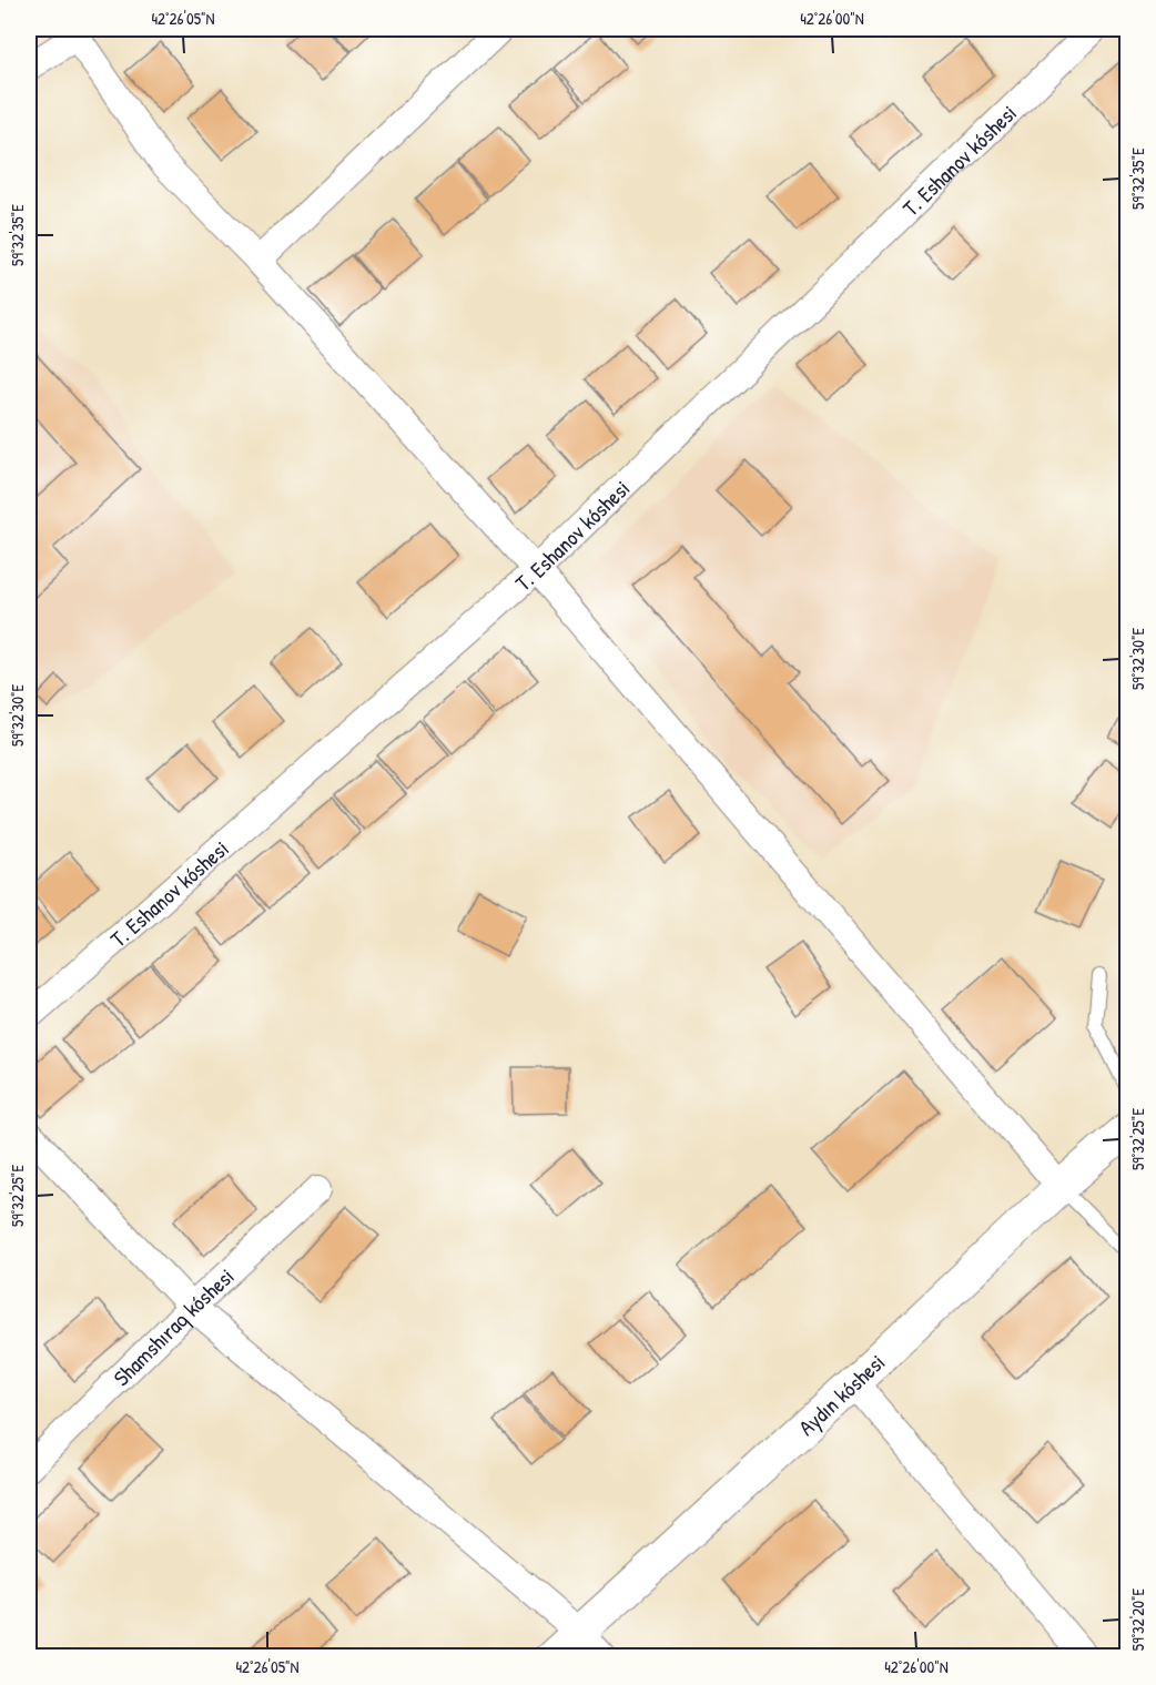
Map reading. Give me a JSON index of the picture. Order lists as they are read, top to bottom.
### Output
{
  "streets": {
    "street": ["T. Eshanov kóshesi", "Shamshıraq kóshesi", "Aydın kóshesi"]
  },
  "coordinates": [
    "42°26'05\"N",
    "42°26'00\"N",
    "59°32'35\"E",
    "59°32'30\"E",
    "59°32'25\"E",
    "59°32'20\"E"
  ]
}
